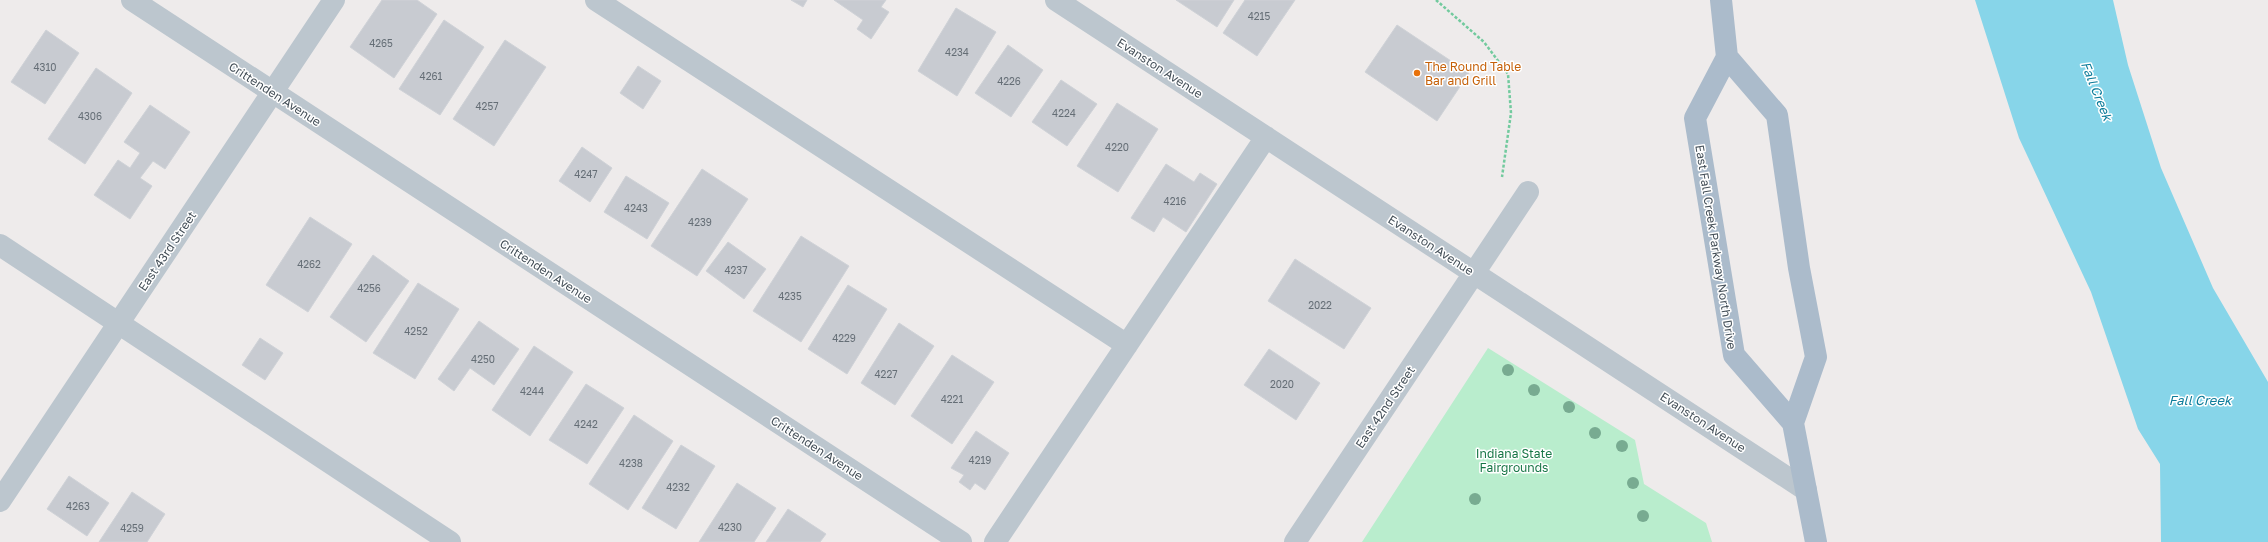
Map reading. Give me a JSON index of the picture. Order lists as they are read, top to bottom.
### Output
{
  "streets": {
    "main road": ["East Fall Creek Parkway North Drive"],
    "street": [
      "Evanston Avenue",
      "Crittenden Avenue",
      "East 43rd Street",
      "East 42nd Street"
    ]
  },
  "crossings": [
    ["Evanston Avenue", "East Fall Creek Parkway North Drive"],
    ["Evanston Avenue", "East 42nd Street"],
    ["Crittenden Avenue", "East 43rd Street"]
  ],
  "water": ["Fall Creek"],
  "parks": ["Indiana State Fairgrounds"],
  "places": ["The Round Table Bar and Grill"],
  "house_numbers": [
    "4215",
    "4265",
    "4234",
    "4310",
    "4261",
    "4226",
    "4257",
    "4224",
    "4306",
    "4220",
    "4247",
    "4216",
    "4243",
    "4239",
    "4262",
    "4237",
    "4256",
    "4235",
    "2022",
    "4252",
    "4229",
    "4250",
    "4227",
    "2020",
    "4244",
    "4221",
    "4242",
    "4219",
    "4238",
    "4232",
    "4263",
    "4230",
    "4259"
  ]
}
